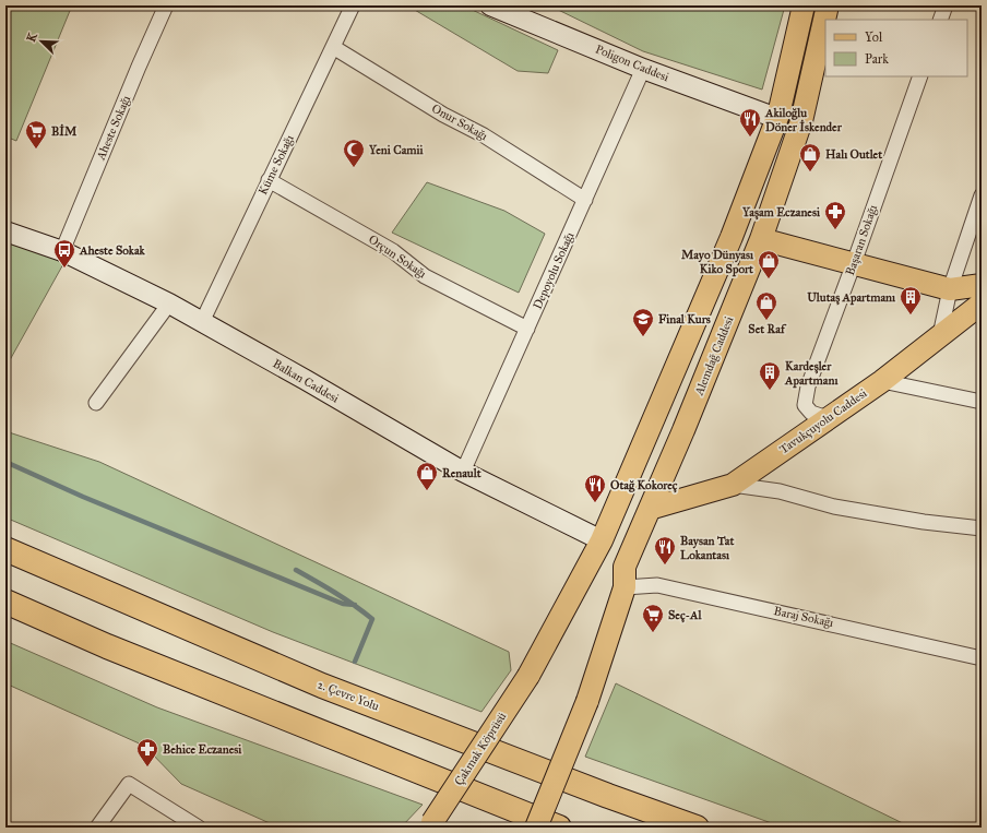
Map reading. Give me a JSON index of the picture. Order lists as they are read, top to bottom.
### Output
{
  "streets": {
    "highway": ["2. Çevre Yolu"],
    "main road": ["Alemdağ Caddesi", "Tavukçuyolu Caddesi", "Çakmak Köprüsü"],
    "street": [
      "Poligon Caddesi",
      "Onur Sokağı",
      "Aheste Sokağı",
      "Küme Sokağı",
      "Başaran Sokağı",
      "Orçun Sokağı",
      "Depoyolu Sokağı",
      "Balkan Caddesi",
      "Baraj Sokağı"
    ]
  },
  "crossings": [
    ["Poligon Caddesi", "Depoyolu Sokağı"],
    ["Onur Sokağı", "Küme Sokağı"],
    ["Onur Sokağı", "Depoyolu Sokağı"],
    ["Aheste Sokağı", "Balkan Caddesi"],
    ["Küme Sokağı", "Orçun Sokağı"],
    ["Küme Sokağı", "Balkan Caddesi"],
    ["Başaran Sokağı", "Tavukçuyolu Caddesi"],
    ["Orçun Sokağı", "Depoyolu Sokağı"],
    ["Depoyolu Sokağı", "Balkan Caddesi"],
    ["Alemdağ Caddesi", "Tavukçuyolu Caddesi"],
    ["Alemdağ Caddesi", "Baraj Sokağı"],
    ["Balkan Caddesi", "Çakmak Köprüsü"]
  ],
  "places": {
    "restaurant": ["Akiloğlu Döner İskender", "Otağ Kokoreç", "Baysan Tat Lokantası"],
    "supermarket": ["BİM", "Seç-Al"],
    "mosque": ["Yeni Camii"],
    "shop": [
      "Halı Outlet",
      "Mayo Dünyası Kiko Sport",
      "Set Raf",
      "Renault"
    ],
    "pharmacy": ["Yaşam Eczanesi", "Behice Eczanesi"],
    "bus stop": ["Aheste Sokak"],
    "building": ["Ulutaş Apartmanı", "Kardeşler Apartmanı"],
    "school or university": ["Final Kurs"]
  },
  "legend": ["Yol", "Park"],
  "north": "top left"
}
